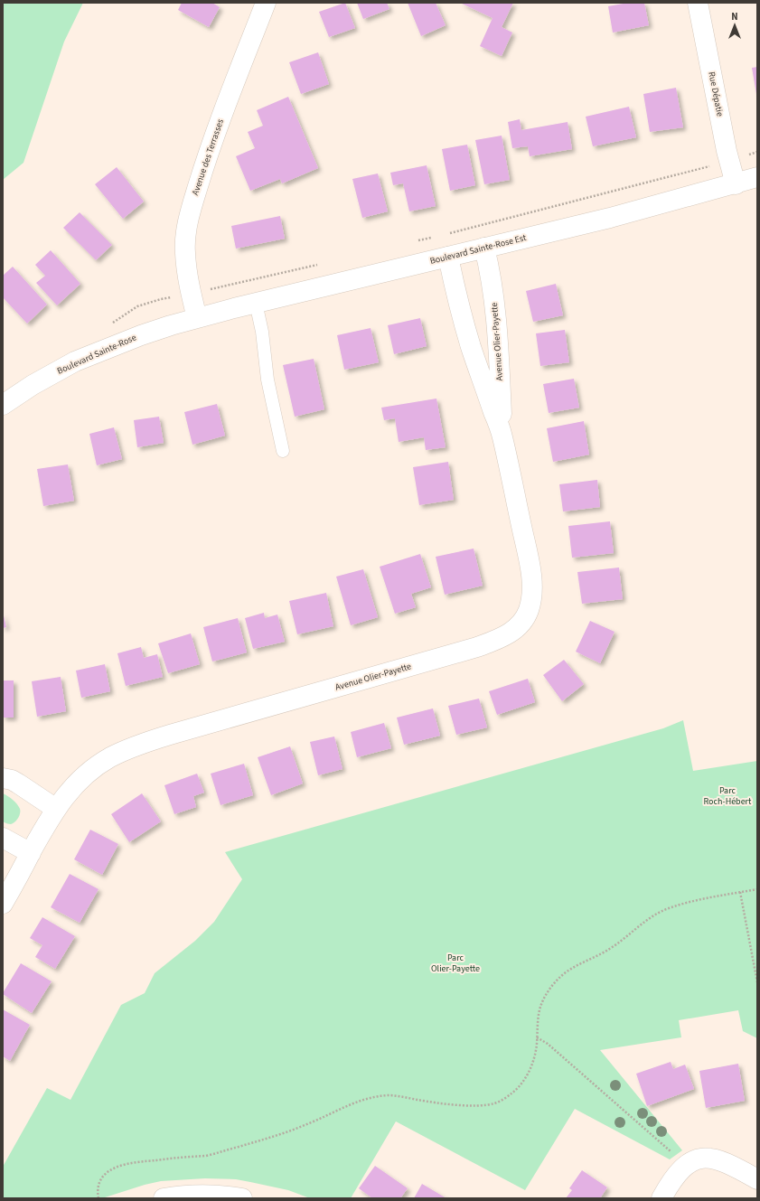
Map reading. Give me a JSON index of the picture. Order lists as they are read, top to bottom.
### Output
{
  "streets": {
    "street": [
      "Rue Dépatie",
      "Avenue des Terrasses",
      "Boulevard Sainte-Rose Est",
      "Avenue Olier-Payette",
      "Boulevard Sainte-Rose"
    ]
  },
  "crossings": [
    ["Rue Dépatie", "Boulevard Sainte-Rose Est"],
    ["Avenue des Terrasses", "Boulevard Sainte-Rose Est"],
    ["Avenue des Terrasses", "Boulevard Sainte-Rose"],
    ["Boulevard Sainte-Rose Est", "Avenue Olier-Payette"],
    ["Boulevard Sainte-Rose Est", "Boulevard Sainte-Rose"]
  ],
  "parks": ["Parc Roch-Hébert", "Parc Olier-Payette"],
  "north": "top"
}
